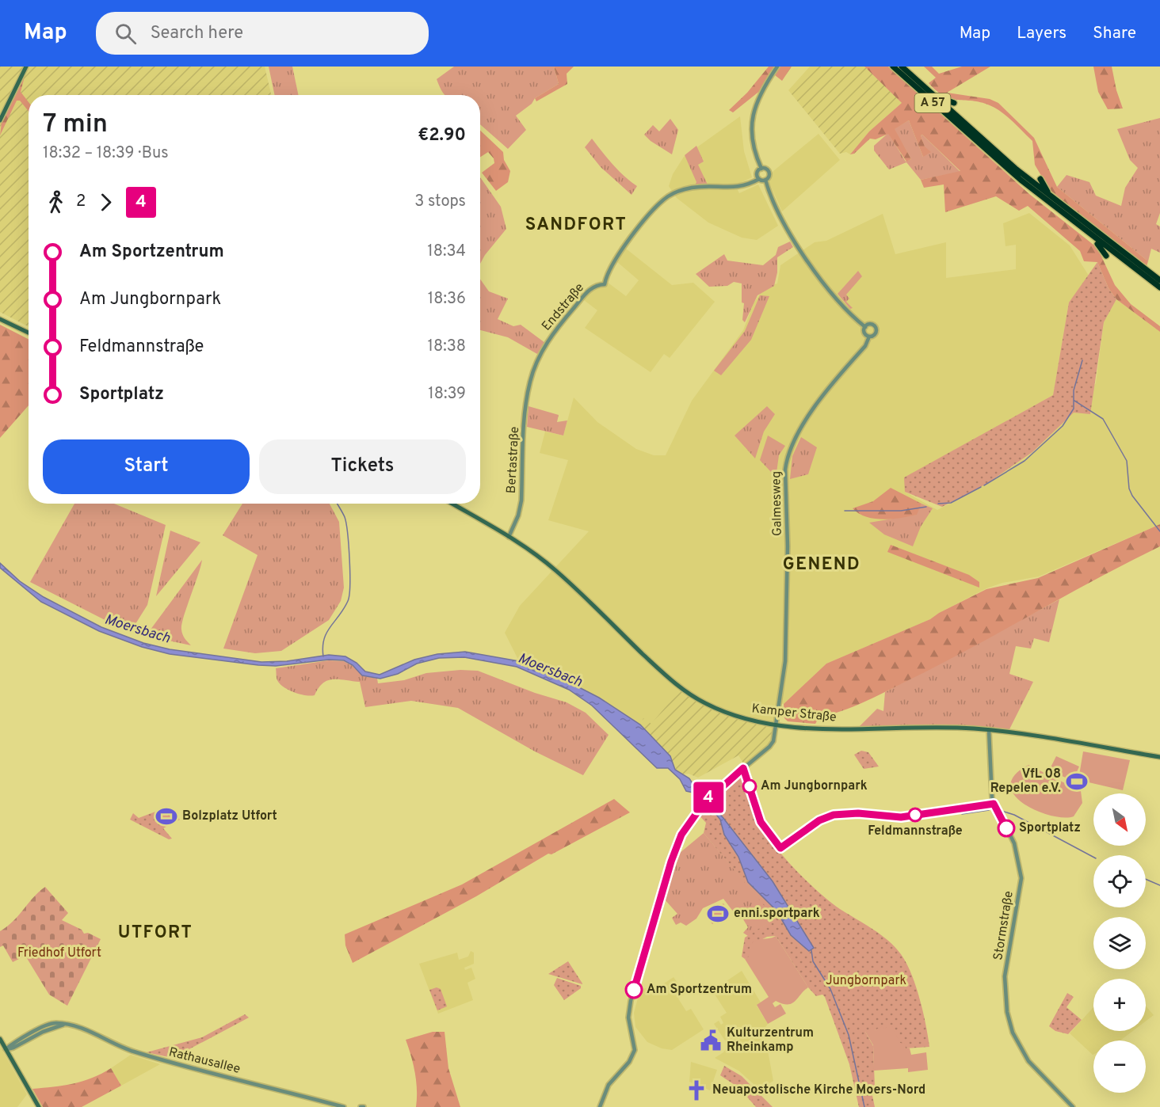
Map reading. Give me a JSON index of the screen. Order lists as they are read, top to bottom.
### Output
{
  "streets": {
    "highway": ["A 57"],
    "main road": ["Kamper Straße"],
    "street": [
      "Endstraße",
      "Bertastraße",
      "Galmesweg",
      "Stormstraße",
      "Rathausallee"
    ]
  },
  "crossings": [
    ["Endstraße", "Bertastraße"],
    ["Bertastraße", "Kamper Straße"],
    ["Galmesweg", "Kamper Straße"],
    ["Kamper Straße", "Stormstraße"]
  ],
  "districts": ["SANDFORT", "GENEND", "UTFORT"],
  "water": ["Moersbach"],
  "parks": ["Friedhof Utfort", "Jungbornpark"],
  "places": {
    "sports": ["VfL 08 Repelen e.V.", "Bolzplatz Utfort", "enni.sportpark"],
    "other": [
      "Am Jungbornpark",
      "Feldmannstraße",
      "Sportplatz",
      "Am Sportzentrum"
    ],
    "public building": ["Kulturzentrum Rheinkamp"],
    "church": ["Neuapostolische Kirche Moers-Nord"]
  },
  "lines": ["bus line 4"],
  "north": "bottom right",
  "page": {
    "header": "Map",
    "search": "Search here",
    "nav": ["Map", "Layers", "Share"],
    "on_map": "4",
    "heading": ["7 min", "18:32 – 18:39 · Bus", "€2.90"],
    "legs": ["2", "4", "3 stops"],
    "list": [
      {
        "name": "Am Sportzentrum",
        "value": "18:34"
      },
      {
        "name": "Am Jungbornpark",
        "value": "18:36"
      },
      {
        "name": "Feldmannstraße",
        "value": "18:38"
      },
      {
        "name": "Sportplatz",
        "value": "18:39"
      }
    ],
    "buttons": ["Start", "Tickets"],
    "map_buttons": ["+", "−"]
  }
}
